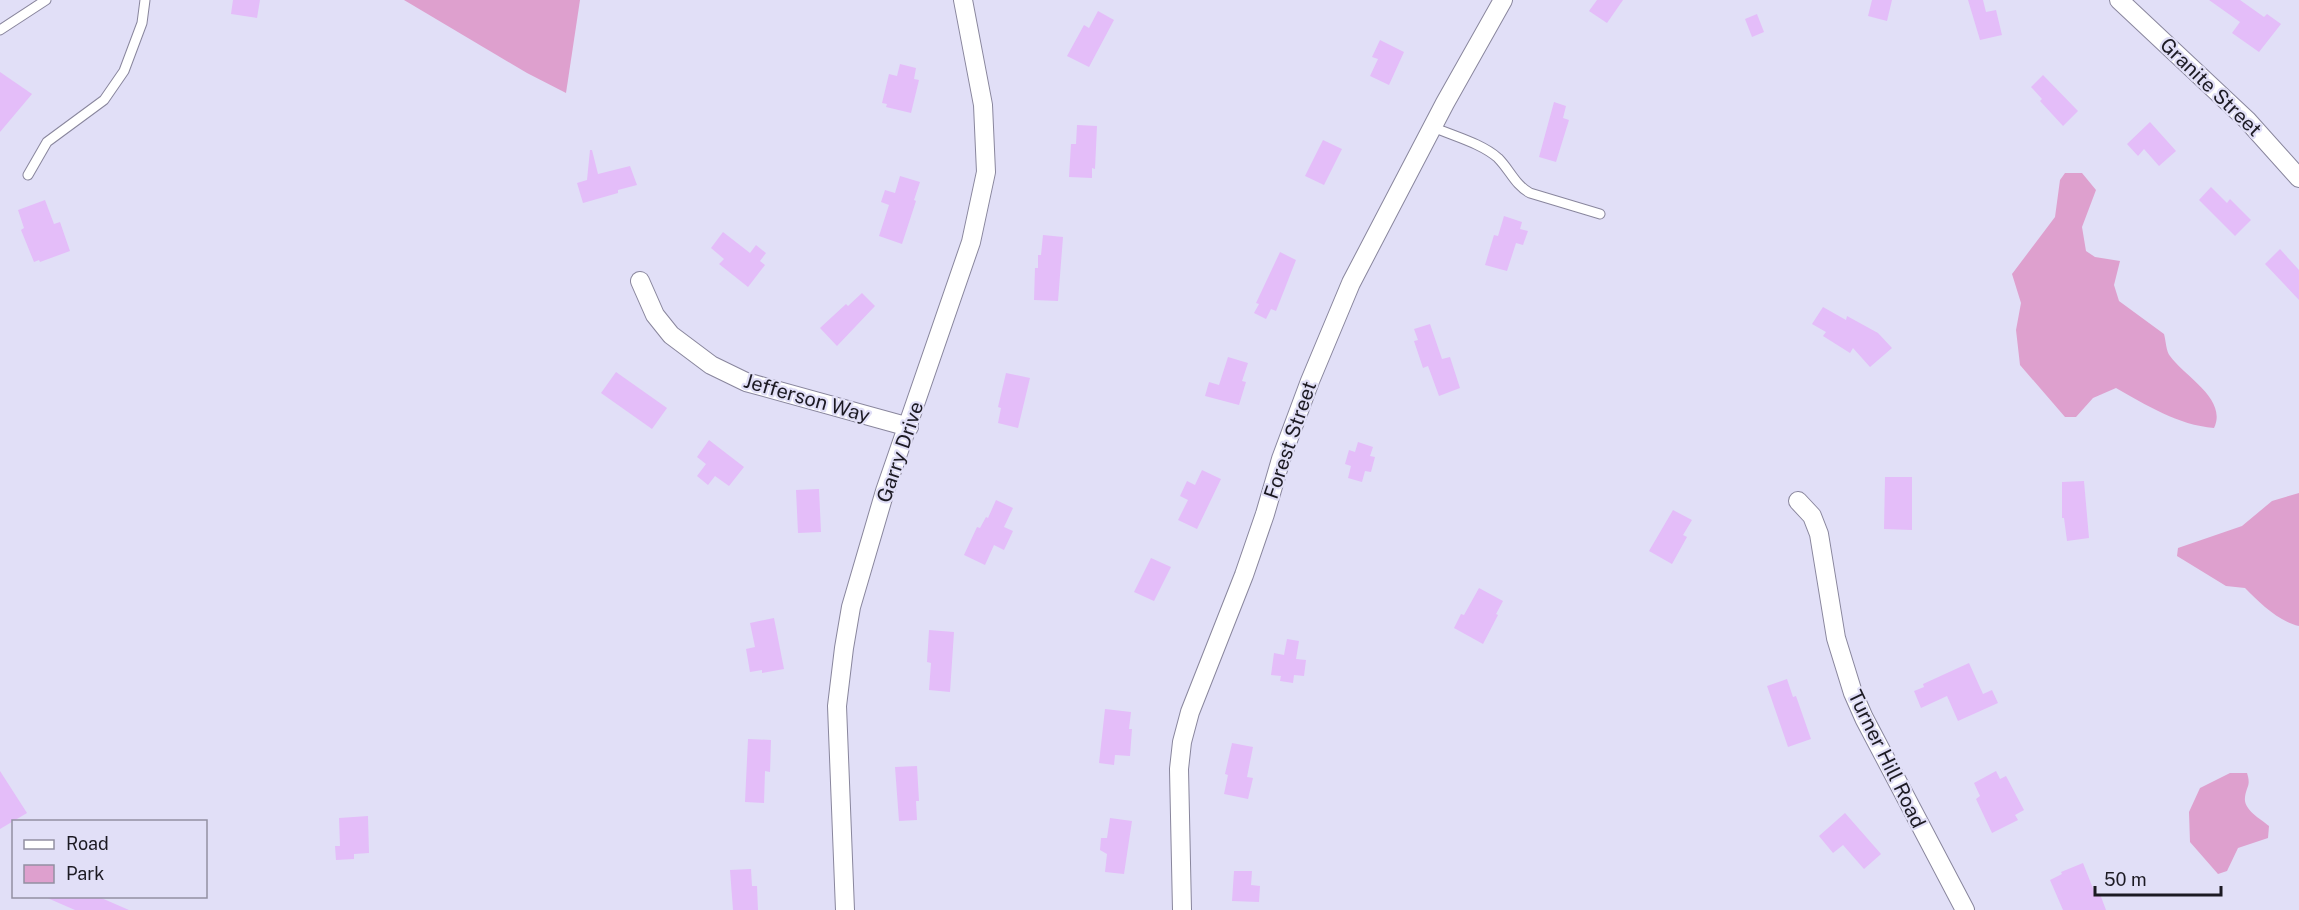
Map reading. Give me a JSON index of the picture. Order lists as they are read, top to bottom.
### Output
{
  "streets": {
    "street": [
      "Granite Street",
      "Jefferson Way",
      "Forest Street",
      "Garry Drive",
      "Turner Hill Road"
    ]
  },
  "crossings": [
    ["Jefferson Way", "Garry Drive"]
  ],
  "legend": ["Road", "Park"],
  "scale_bar": "50 m"
}
